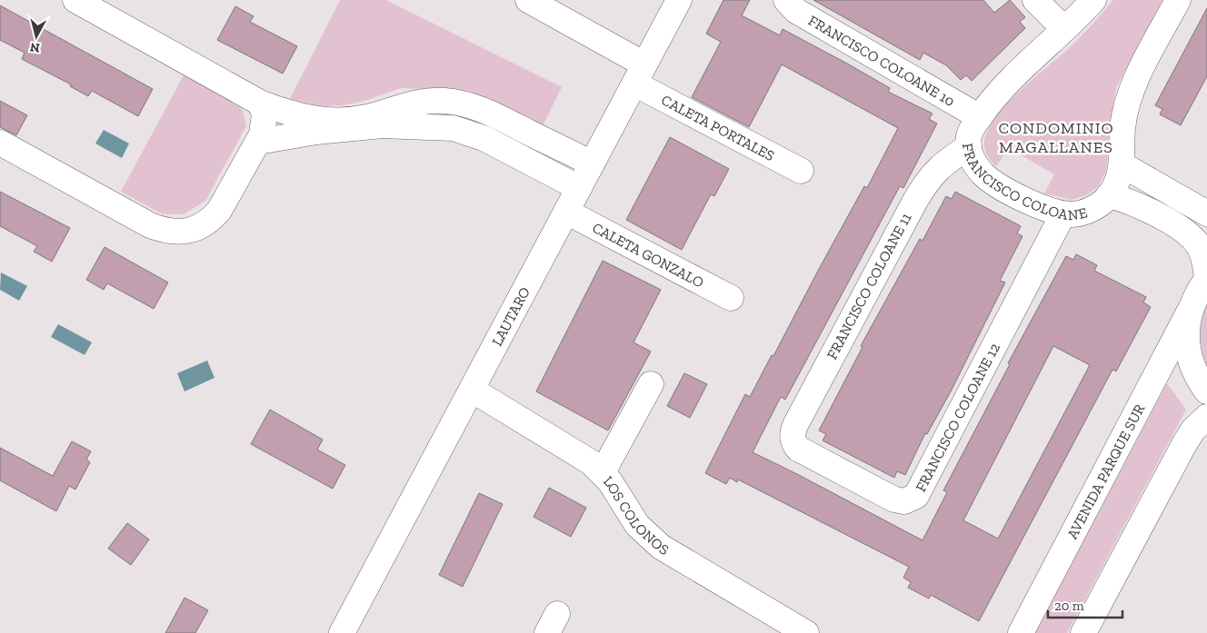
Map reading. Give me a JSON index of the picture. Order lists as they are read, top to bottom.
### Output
{
  "streets": {
    "street": [
      "FRANCISCO COLOANE 10",
      "CALETA PORTALES",
      "FRANCISCO COLOANE",
      "CALETA GONZALO",
      "FRANCISCO COLOANE 11",
      "LAUTARO",
      "FRANCISCO COLOANE 12",
      "AVENIDA PARQUE SUR",
      "LOS COLONOS"
    ]
  },
  "crossings": [
    ["FRANCISCO COLOANE 10", "FRANCISCO COLOANE"],
    ["CALETA PORTALES", "LAUTARO"],
    ["FRANCISCO COLOANE", "FRANCISCO COLOANE 11"],
    ["FRANCISCO COLOANE", "FRANCISCO COLOANE 12"],
    ["FRANCISCO COLOANE", "AVENIDA PARQUE SUR"],
    ["CALETA GONZALO", "LAUTARO"],
    ["FRANCISCO COLOANE 11", "FRANCISCO COLOANE 12"],
    ["LAUTARO", "LOS COLONOS"]
  ],
  "districts": ["CONDOMINIO MAGALLANES"],
  "scale_bar": "20 m",
  "north": "bottom"
}
